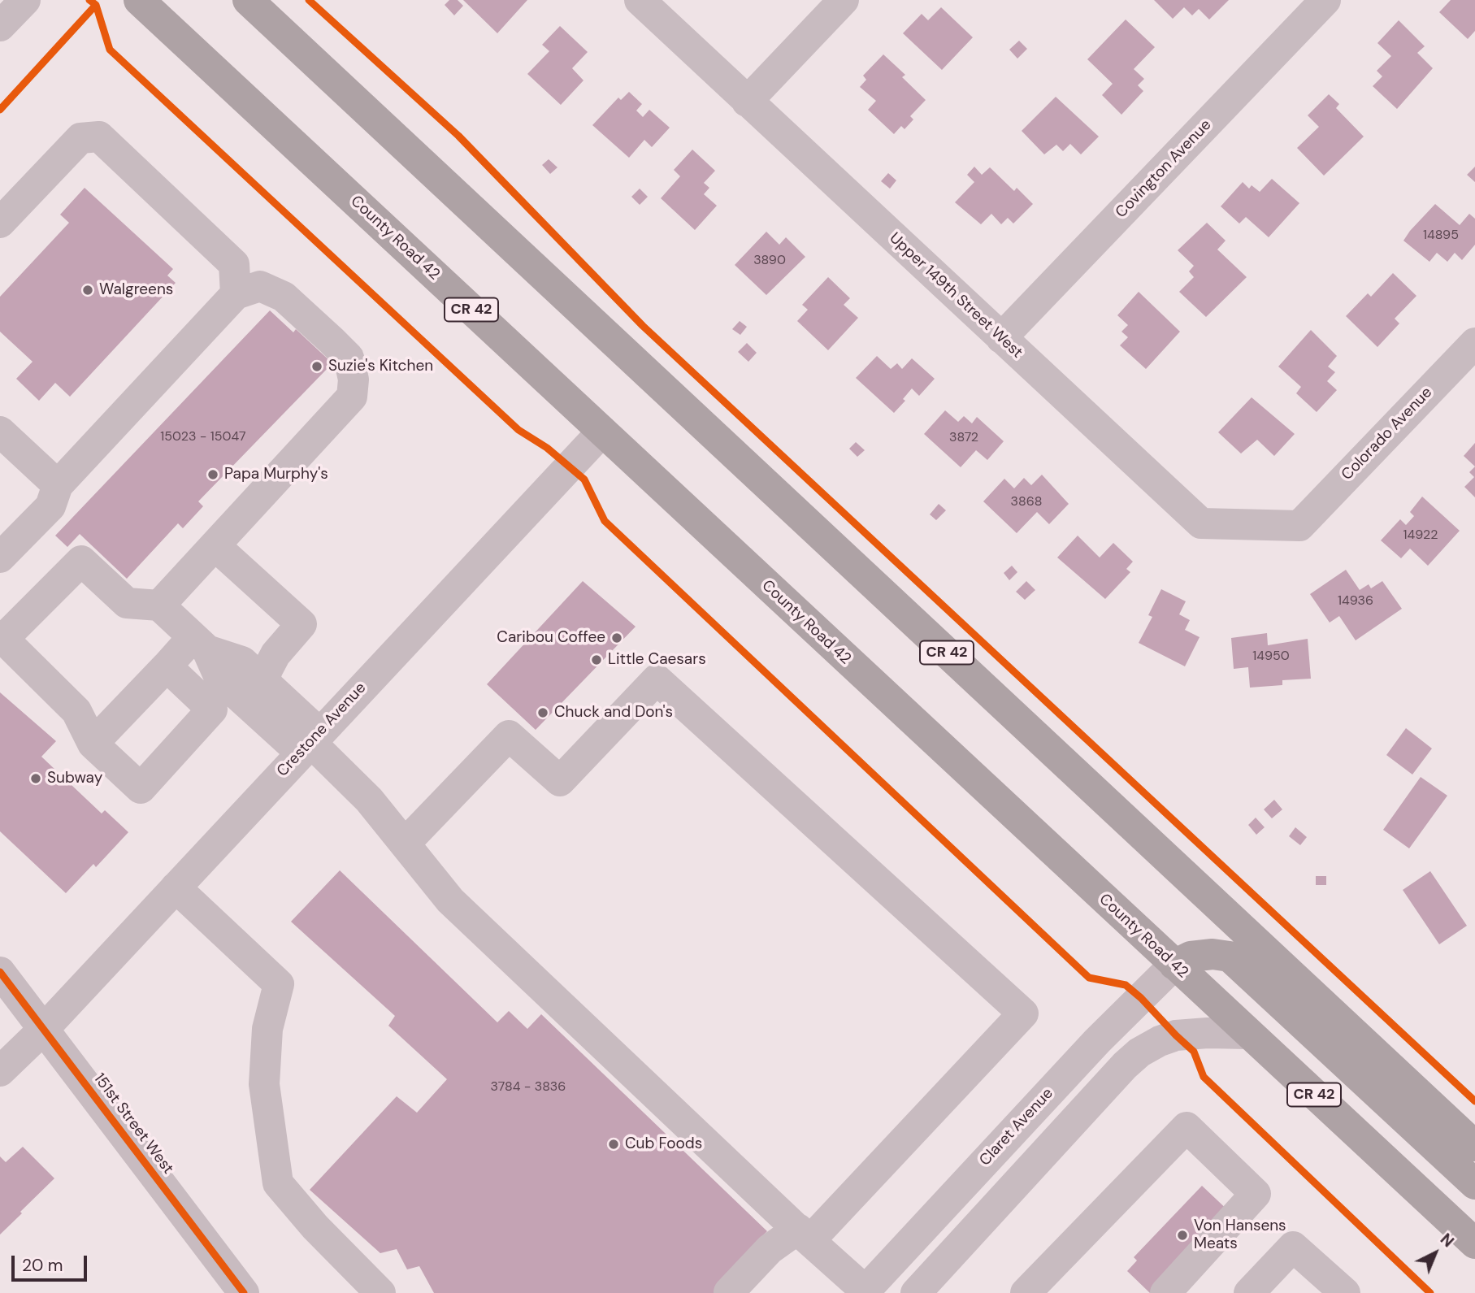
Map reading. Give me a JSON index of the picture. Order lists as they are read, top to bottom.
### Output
{
  "streets": {
    "highway": ["County Road 42", "CR 42"],
    "street": [
      "Covington Avenue",
      "Upper 149th Street West",
      "Colorado Avenue",
      "Crestone Avenue",
      "151st Street West",
      "Claret Avenue"
    ]
  },
  "crossings": [
    ["Covington Avenue", "Upper 149th Street West"],
    ["County Road 42", "Crestone Avenue"],
    ["County Road 42", "Claret Avenue"],
    ["Upper 149th Street West", "Colorado Avenue"],
    ["Crestone Avenue", "151st Street West"]
  ],
  "places": [
    "Walgreens",
    "Suzie's Kitchen",
    "Papa Murphy's",
    "Caribou Coffee",
    "Little Caesars",
    "Chuck and Don's",
    "Subway",
    "Cub Foods",
    "Von Hansens Meats"
  ],
  "house_numbers": [
    "14895",
    "3890",
    "15023 - 15047",
    "3872",
    "3868",
    "14922",
    "14936",
    "14950",
    "3784 - 3836"
  ],
  "scale_bar": "20 m",
  "north": "top right"
}
